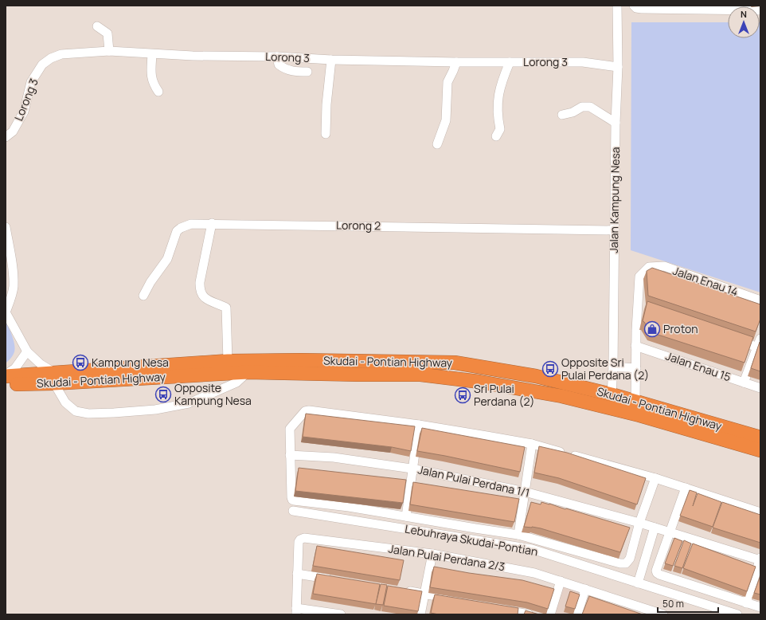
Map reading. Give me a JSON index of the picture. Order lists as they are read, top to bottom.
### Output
{
  "streets": {
    "highway": ["Skudai - Pontian Highway"],
    "street": [
      "Lorong 3",
      "Jalan Kampung Nesa",
      "Lorong 2",
      "Jalan Enau 14",
      "Jalan Enau 15",
      "Jalan Pulai Perdana 1/1",
      "Lebuhraya Skudai-Pontian",
      "Jalan Pulai Perdana 2/3"
    ]
  },
  "crossings": [
    ["Lorong 3", "Jalan Kampung Nesa"],
    ["Jalan Kampung Nesa", "Lorong 2"],
    ["Jalan Kampung Nesa", "Skudai - Pontian Highway"],
    ["Jalan Enau 14", "Jalan Enau 15"]
  ],
  "places": {
    "shop": ["Proton"],
    "bus stop": [
      "Kampung Nesa",
      "Opposite Sri Pulai Perdana (2)",
      "Opposite Kampung Nesa",
      "Sri Pulai Perdana (2)"
    ]
  },
  "scale_bar": "50 m",
  "north": "top"
}
